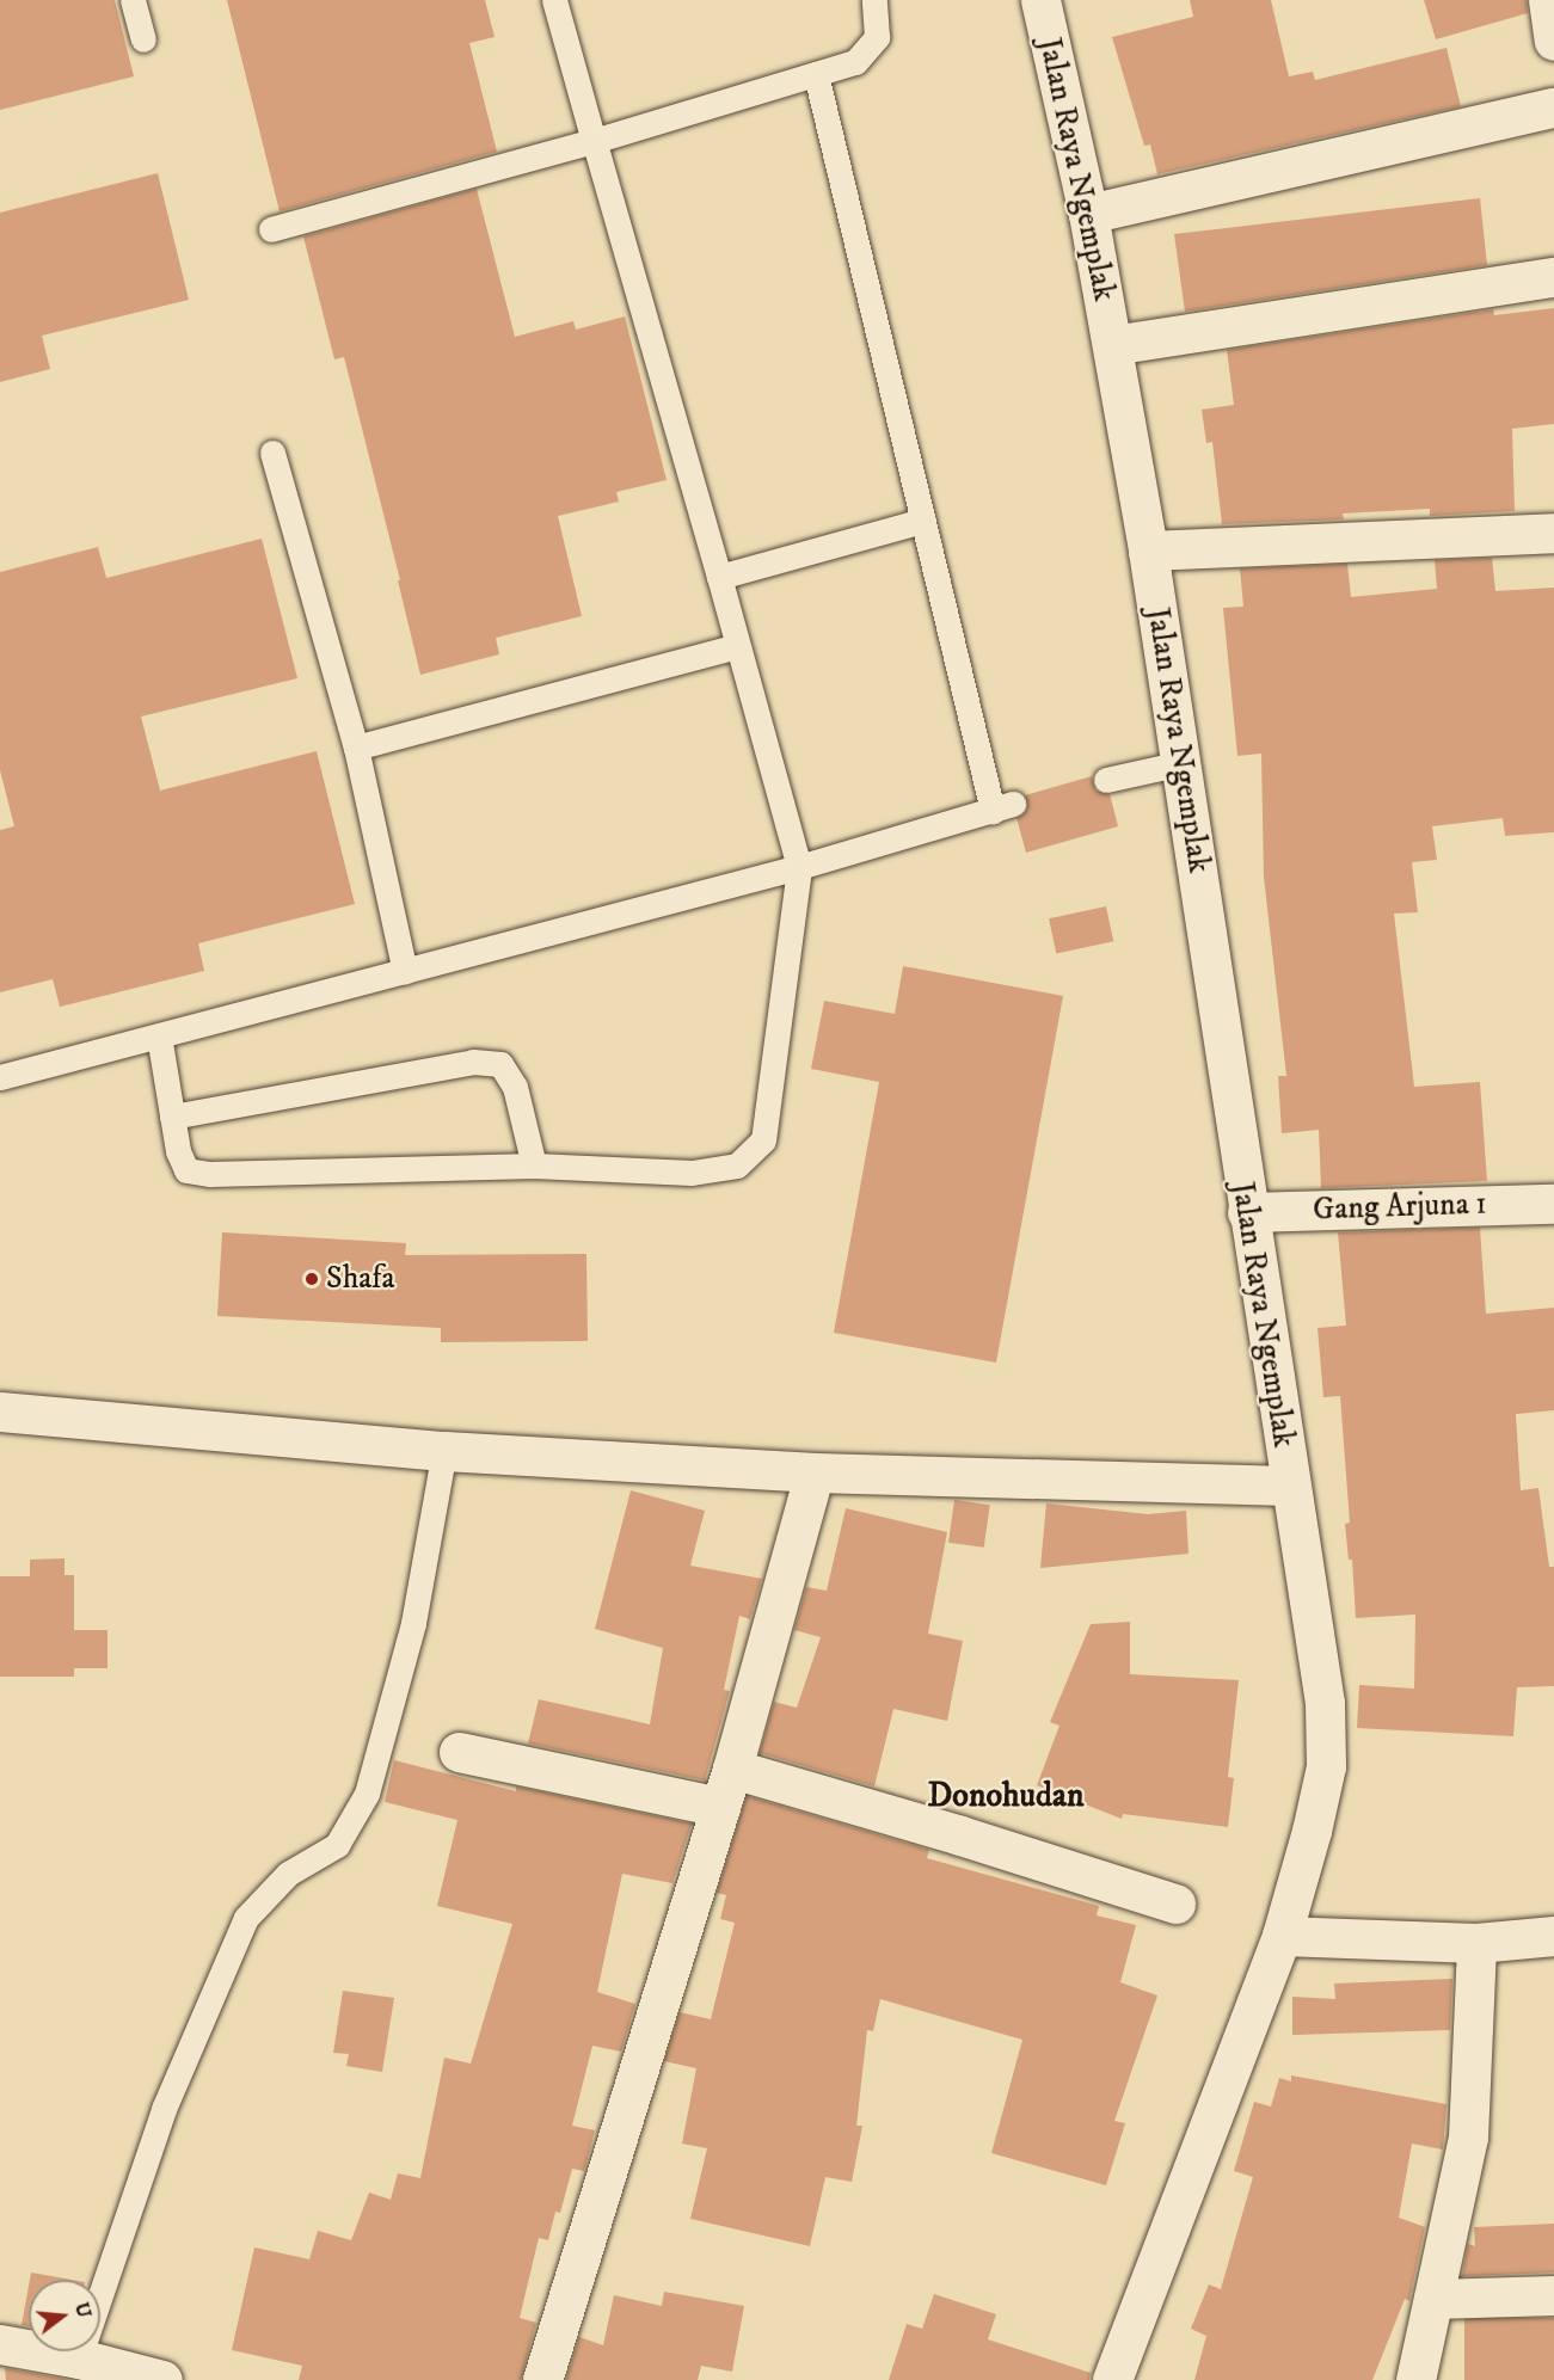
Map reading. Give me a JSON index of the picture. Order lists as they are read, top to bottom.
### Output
{
  "streets": {
    "street": ["Jalan Raya Ngemplak", "Gang Arjuna 1"]
  },
  "crossings": [
    ["Jalan Raya Ngemplak", "Gang Arjuna 1"]
  ],
  "districts": ["Donohudan"],
  "places": ["Shafa"],
  "north": "right"
}
